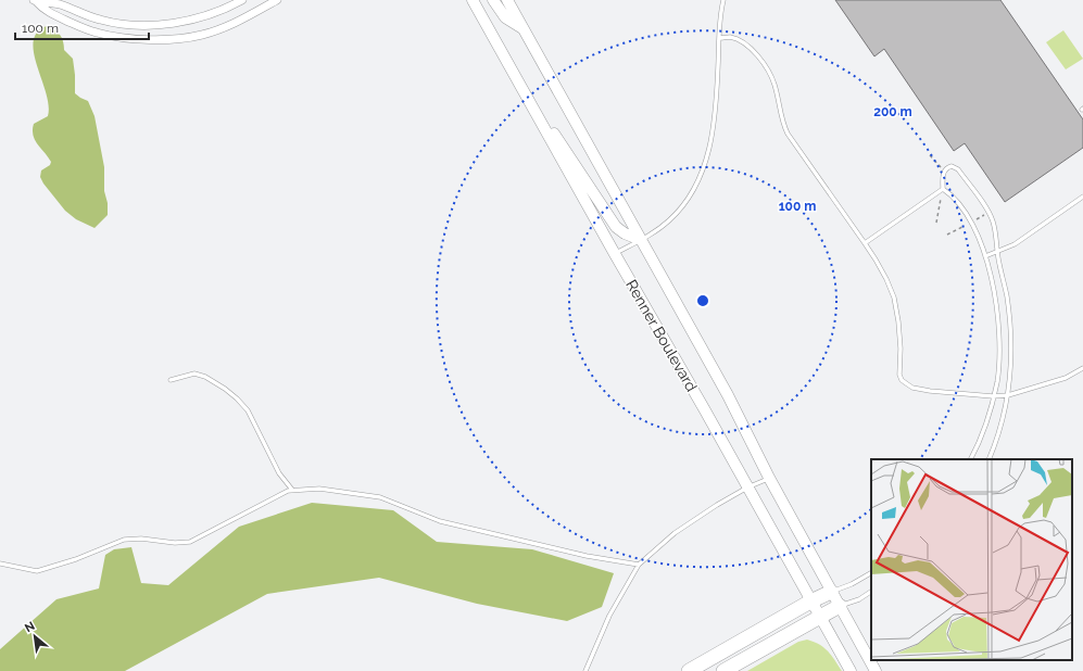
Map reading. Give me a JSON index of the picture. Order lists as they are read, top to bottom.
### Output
{
  "streets": {
    "main road": ["Renner Boulevard"]
  },
  "scale_bar": "100 m",
  "north": "top left",
  "rings": ["200 m", "100 m"]
}
